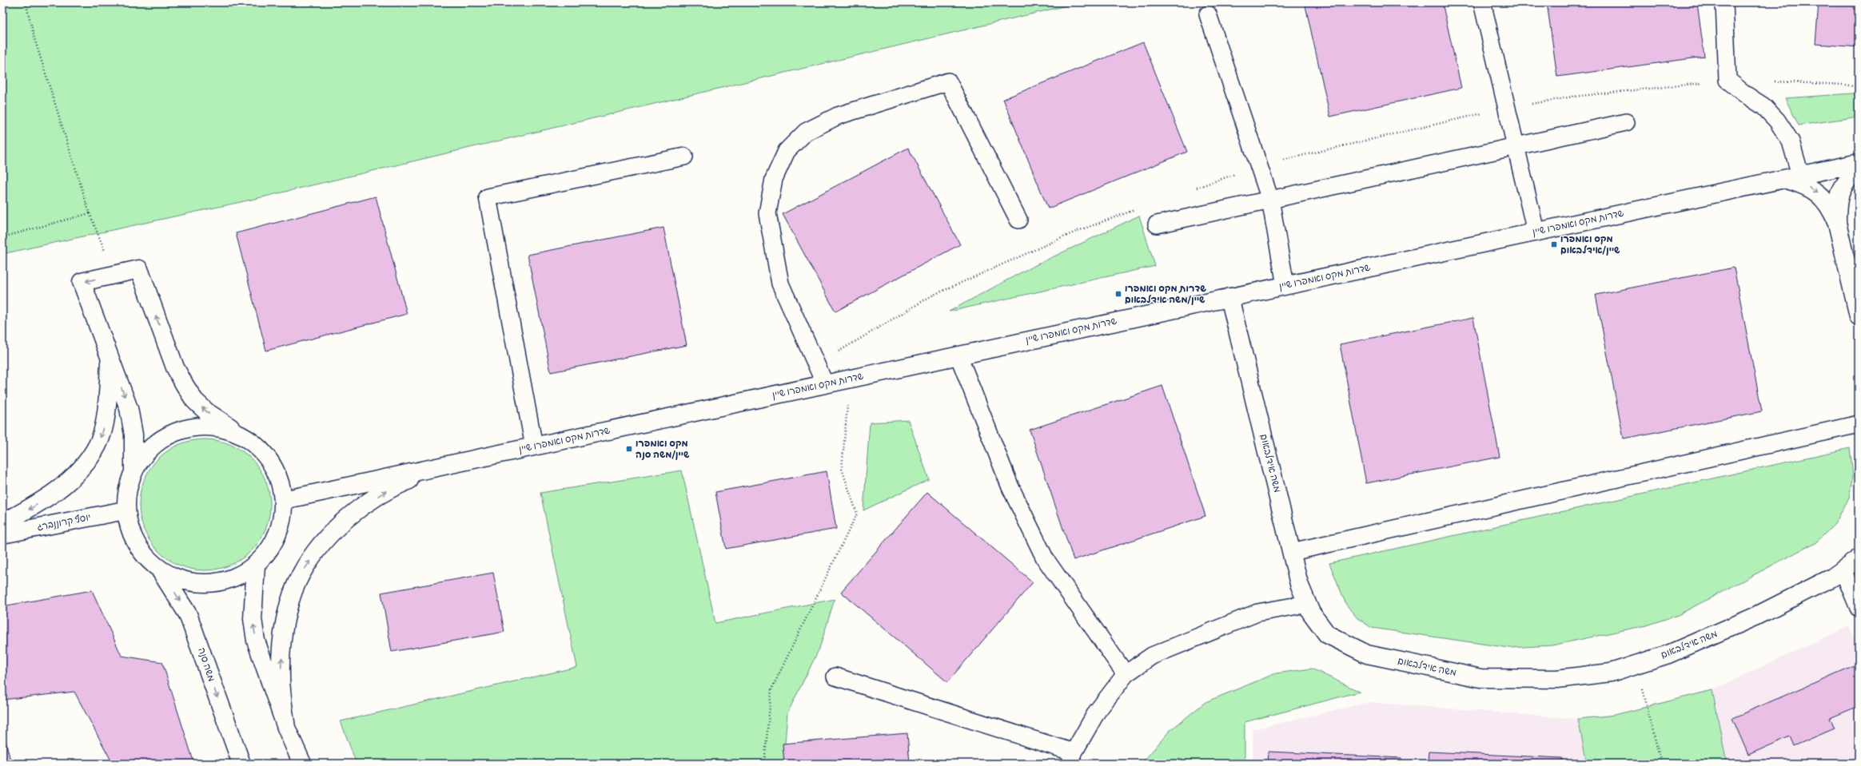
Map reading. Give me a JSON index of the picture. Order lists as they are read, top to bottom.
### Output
{
  "streets": {
    "street": [
      "שדרות מקס ואמפרו שיין",
      "משה אידלבאום",
      "יוסף קרוננברג",
      "משה סנה"
    ]
  },
  "crossings": [
    ["שדרות מקס ואמפרו שיין", "משה אידלבאום"]
  ],
  "places": {
    "transit": ["מקס ואמפרו שיין/אידלבאום", "שדרות מקס ואמפרו שיין/משה אידלבאום", "מקס ואמפרו שיין/משה סנה"]
  }
}
